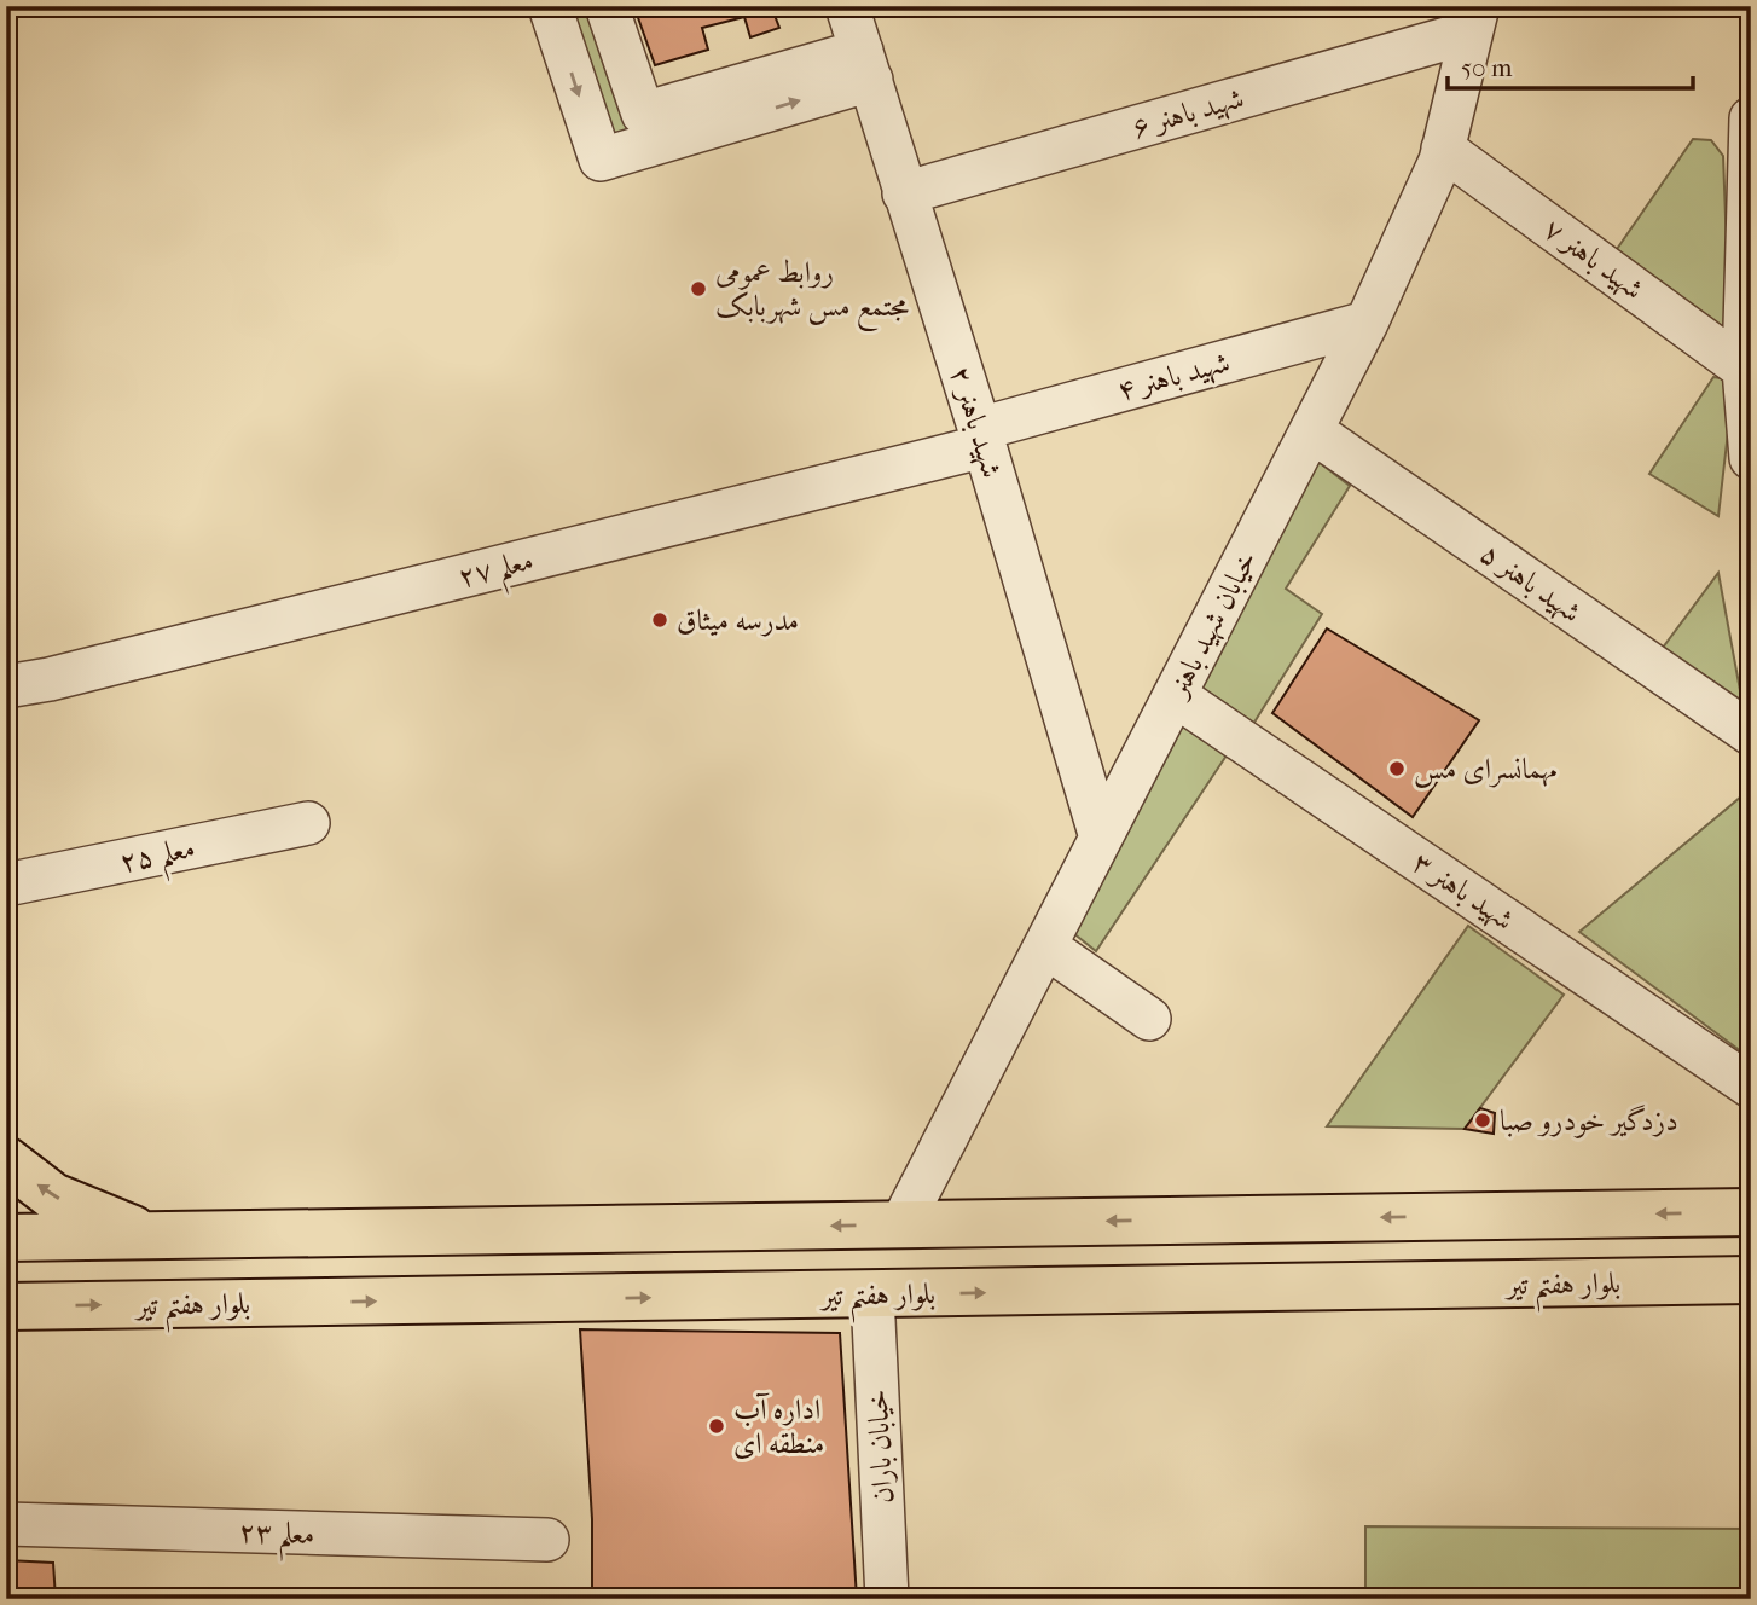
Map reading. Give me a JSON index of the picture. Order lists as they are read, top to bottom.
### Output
{
  "streets": {
    "main road": ["بلوار هفتم تیر"],
    "street": [
      "شهید باهنر ۶",
      "شهید باهنر ۷",
      "شهید باهنر ۴",
      "شهید باهنر ۲",
      "معلم ۲۷",
      "شهید باهنر ۵",
      "خیابان شهید باهنر",
      "معلم ۲۵",
      "شهید باهنر ۳",
      "خیابان باران",
      "معلم ۲۳"
    ]
  },
  "crossings": [
    ["شهید باهنر ۶", "شهید باهنر ۲"],
    ["شهید باهنر ۶", "خیابان شهید باهنر"],
    ["شهید باهنر ۷", "خیابان شهید باهنر"],
    ["شهید باهنر ۴", "شهید باهنر ۲"],
    ["شهید باهنر ۴", "معلم ۲۷"],
    ["شهید باهنر ۴", "خیابان شهید باهنر"],
    ["شهید باهنر ۲", "معلم ۲۷"],
    ["شهید باهنر ۲", "خیابان شهید باهنر"],
    ["شهید باهنر ۵", "خیابان شهید باهنر"],
    ["خیابان شهید باهنر", "شهید باهنر ۳"],
    ["بلوار هفتم تیر", "خیابان باران"]
  ],
  "places": [
    "روابط عمومی مجتمع مس شهربابک",
    "مدرسه میثاق",
    "مهمانسرای مس",
    "دزدگیر خودرو صبا",
    "اداره آب منطقه ای"
  ],
  "scale_bar": "50 m"
}
